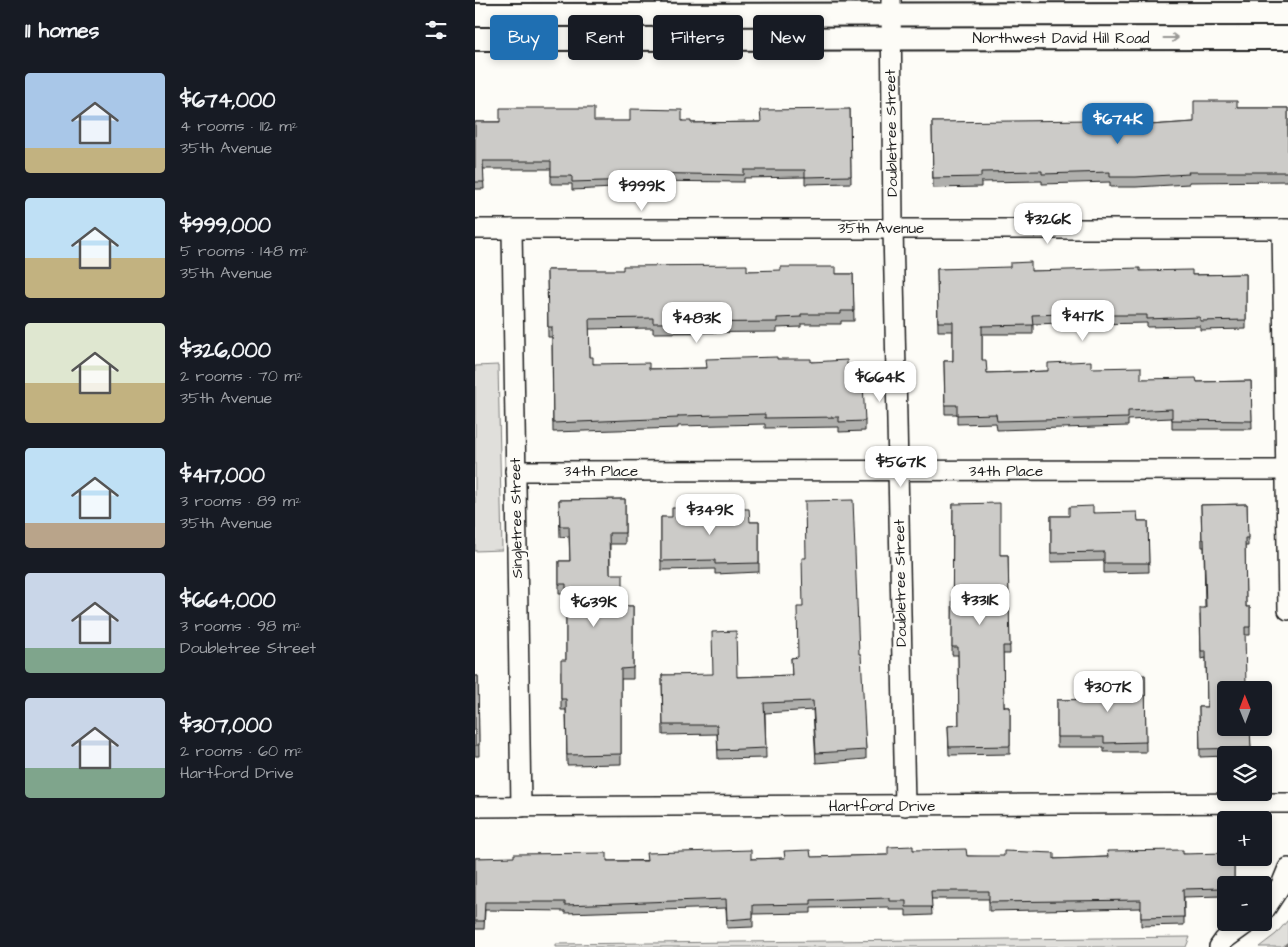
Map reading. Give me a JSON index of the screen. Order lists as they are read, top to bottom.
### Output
{
  "streets": {
    "street": [
      "Northwest David Hill Road",
      "Doubletree Street",
      "35th Avenue",
      "34th Place",
      "Singletree Street",
      "Hartford Drive"
    ]
  },
  "crossings": [
    ["Northwest David Hill Road", "Doubletree Street"],
    ["Doubletree Street", "35th Avenue"],
    ["Doubletree Street", "34th Place"],
    ["Doubletree Street", "Hartford Drive"],
    ["35th Avenue", "Singletree Street"],
    ["34th Place", "Singletree Street"],
    ["Singletree Street", "Hartford Drive"]
  ],
  "north": "top",
  "page": {
    "heading": "11 homes",
    "chip": [
      "Buy",
      "Rent",
      "Filters",
      "New"
    ],
    "list": [
      {
        "name": "$674,000",
        "note": "4 rooms · 112 m² · 35th Avenue"
      },
      {
        "name": "$999,000",
        "note": "5 rooms · 148 m² · 35th Avenue"
      },
      {
        "name": "$326,000",
        "note": "2 rooms · 70 m² · 35th Avenue"
      },
      {
        "name": "$417,000",
        "note": "3 rooms · 89 m² · 35th Avenue"
      },
      {
        "name": "$664,000",
        "note": "3 rooms · 98 m² · Doubletree Street"
      },
      {
        "name": "$307,000",
        "note": "2 rooms · 60 m² · Hartford Drive"
      }
    ],
    "price": [
      "$674K",
      "$999K",
      "$326K",
      "$417K",
      "$483K",
      "$664K",
      "$567K",
      "$349K",
      "$331K",
      "$639K",
      "$307K"
    ],
    "map_buttons": ["+", "−"]
  }
}
